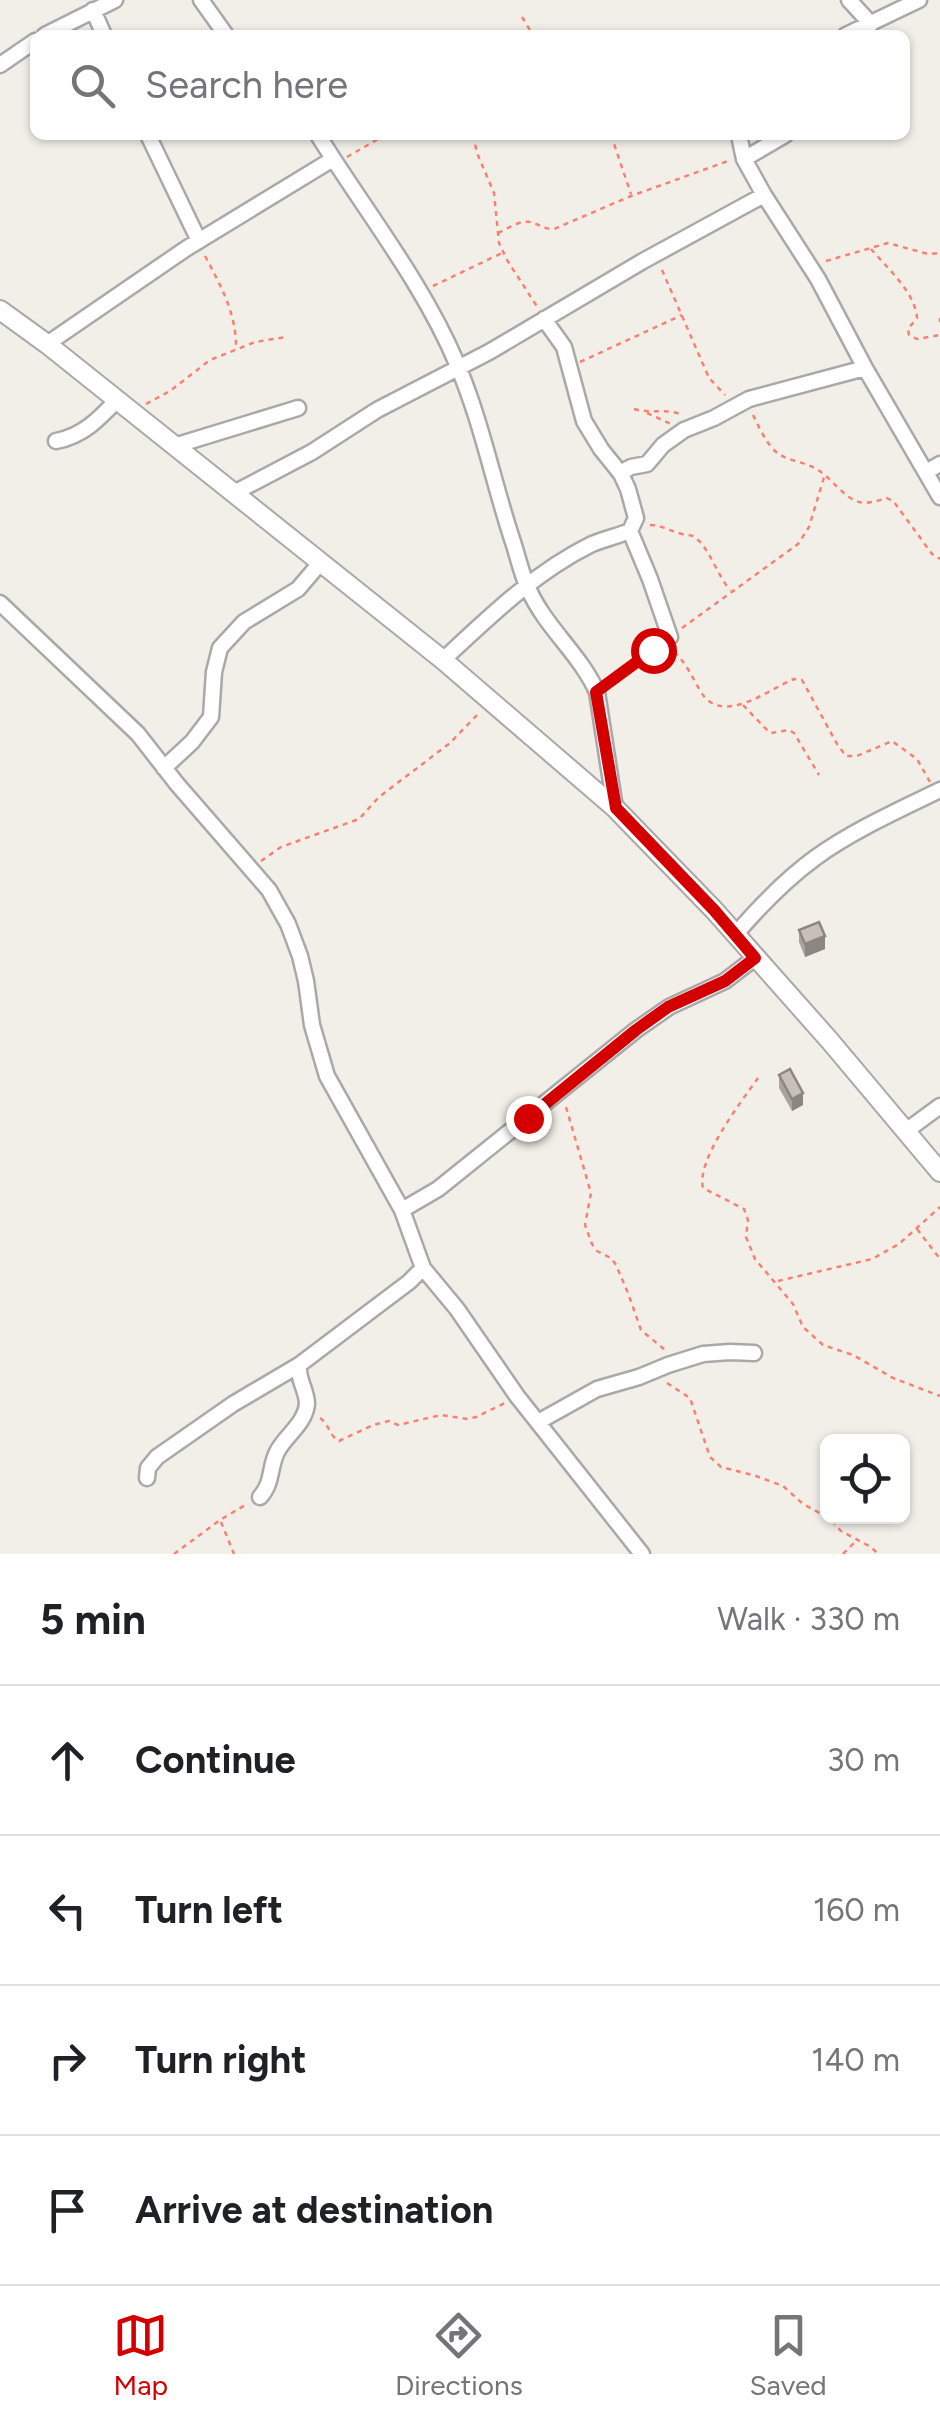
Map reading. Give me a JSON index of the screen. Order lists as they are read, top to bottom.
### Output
{
  "page": {
    "search": "Search here",
    "heading": ["5 min", "Walk · 330 m"],
    "list": [
      ["Continue", "30 m"],
      ["Turn left", "160 m"],
      ["Turn right", "140 m"],
      "Arrive at destination"
    ],
    "nav": ["Map", "Directions", "Saved"]
  }
}
